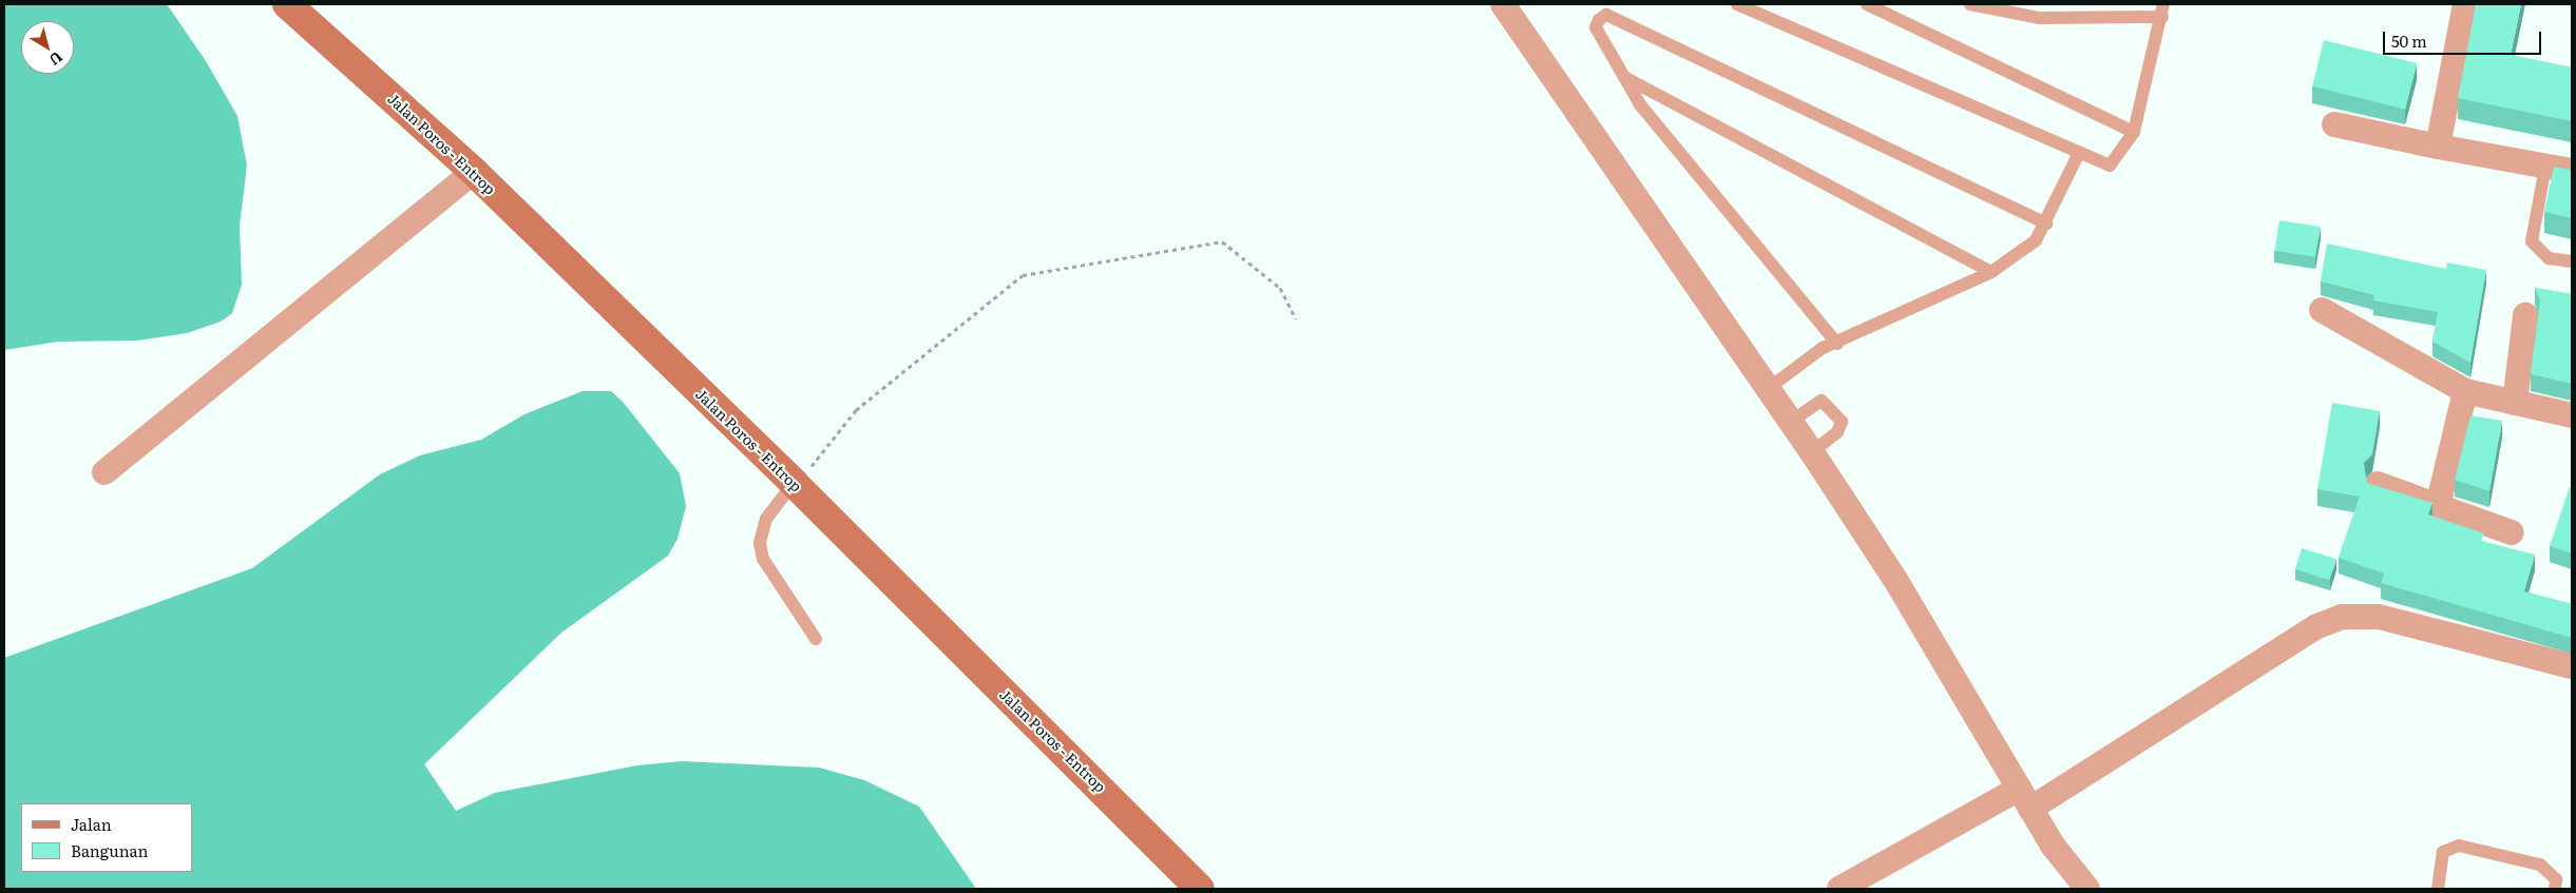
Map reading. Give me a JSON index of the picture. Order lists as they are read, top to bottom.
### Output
{
  "streets": {
    "main road": ["Jalan Poros - Entrop"]
  },
  "legend": ["Jalan", "Bangunan"],
  "scale_bar": "50 m",
  "north": "bottom right"
}
